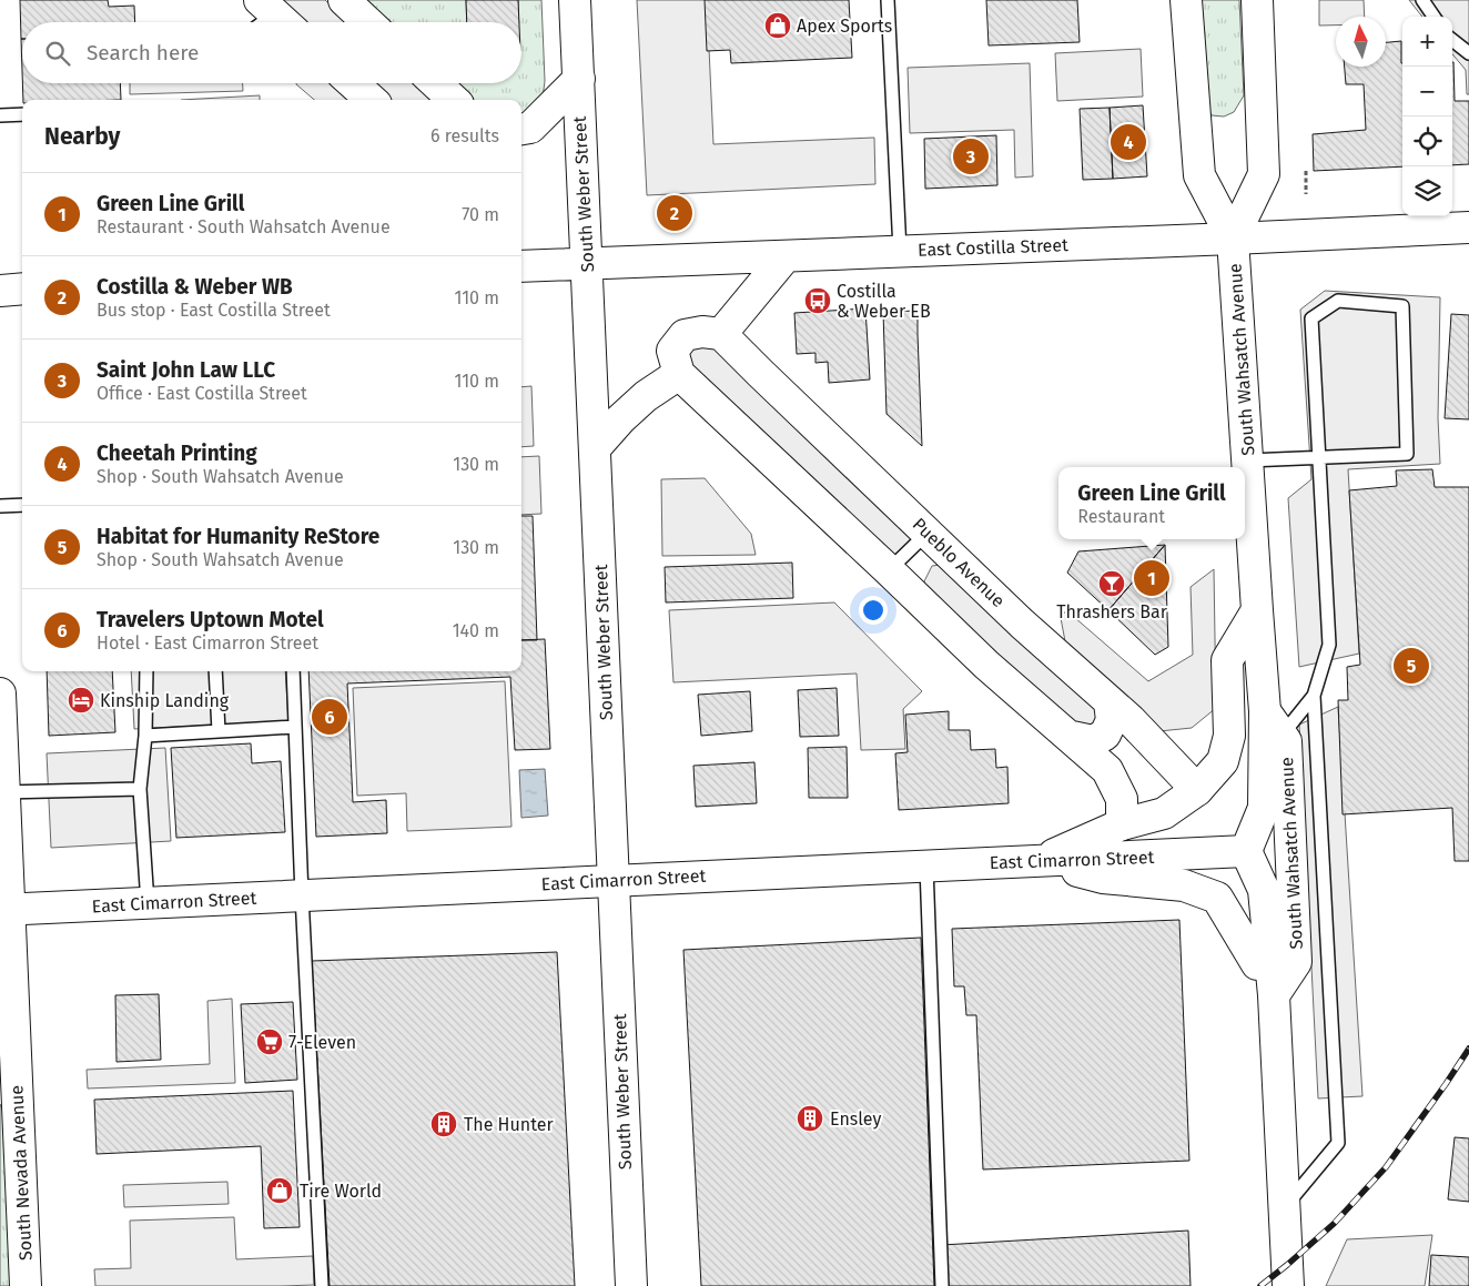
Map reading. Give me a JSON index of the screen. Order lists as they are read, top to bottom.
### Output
{
  "streets": {
    "main road": [
      "South Weber Street",
      "East Costilla Street",
      "South Wahsatch Avenue",
      "Pueblo Avenue",
      "East Cimarron Street",
      "South Nevada Avenue"
    ]
  },
  "crossings": [
    ["South Weber Street", "East Costilla Street"],
    ["South Weber Street", "East Cimarron Street"],
    ["East Costilla Street", "South Wahsatch Avenue"],
    ["East Cimarron Street", "South Nevada Avenue"]
  ],
  "places": {
    "shop": ["Apex Sports", "Tire World"],
    "bus stop": ["Costilla & Weber EB"],
    "bar": ["Thrashers Bar"],
    "hotel": ["Kinship Landing"],
    "supermarket": ["7-Eleven"],
    "building": ["Ensley", "The Hunter"]
  },
  "north": "top",
  "page": {
    "map_buttons": ["+", "−"],
    "search": "Search here",
    "heading": ["Nearby", "6 results"],
    "pins": [
      "4",
      "3",
      "2",
      "1",
      "5",
      "6"
    ],
    "list": [
      {
        "mark": "1",
        "name": "Green Line Grill",
        "note": "Restaurant · South Wahsatch Avenue",
        "value": "70 m"
      },
      {
        "mark": "2",
        "name": "Costilla & Weber WB",
        "note": "Bus stop · East Costilla Street",
        "value": "110 m"
      },
      {
        "mark": "3",
        "name": "Saint John Law LLC",
        "note": "Office · East Costilla Street",
        "value": "110 m"
      },
      {
        "mark": "4",
        "name": "Cheetah Printing",
        "note": "Shop · South Wahsatch Avenue",
        "value": "130 m"
      },
      {
        "mark": "5",
        "name": "Habitat for Humanity ReStore",
        "note": "Shop · South Wahsatch Avenue",
        "value": "130 m"
      },
      {
        "mark": "6",
        "name": "Travelers Uptown Motel",
        "note": "Hotel · East Cimarron Street",
        "value": "140 m"
      }
    ],
    "popup": ["Green Line Grill", "Restaurant"]
  }
}
